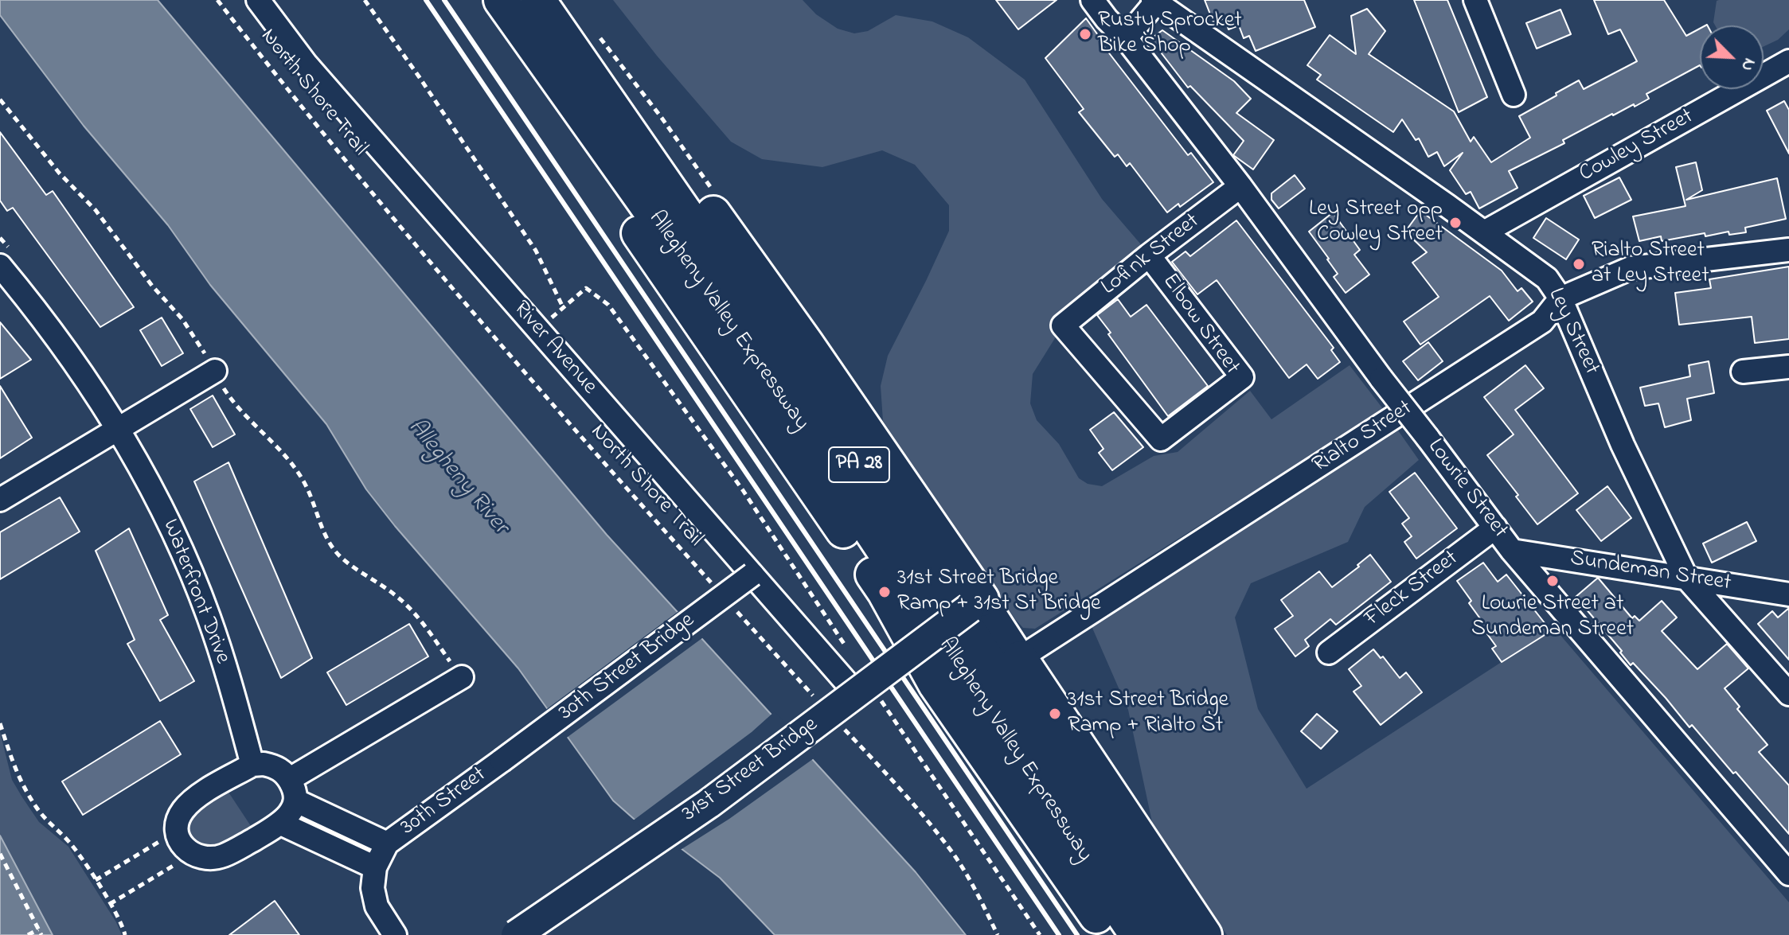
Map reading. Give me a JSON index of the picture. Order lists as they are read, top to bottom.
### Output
{
  "streets": {
    "highway": ["Allegheny Valley Expressway", "PA 28"],
    "main road": ["31st Street Bridge"],
    "street": [
      "Cowley Street",
      "Lofink Street",
      "Elbow Street",
      "Ley Street",
      "River Avenue",
      "Rialto Street",
      "Lowrie Street",
      "Sundeman Street",
      "Fleck Street",
      "Waterfront Drive",
      "30th Street Bridge",
      "30th Street"
    ],
    "path": ["North Shore Trail"]
  },
  "crossings": [
    ["Cowley Street", "Ley Street"],
    ["Lofink Street", "Elbow Street"],
    ["Lofink Street", "Lowrie Street"],
    ["Ley Street", "Rialto Street"],
    ["Ley Street", "Sundeman Street"],
    ["River Avenue", "30th Street Bridge"],
    ["River Avenue", "31st Street Bridge"],
    ["Lowrie Street", "Sundeman Street"],
    ["Lowrie Street", "Fleck Street"],
    ["30th Street Bridge", "30th Street"]
  ],
  "water": ["Allegheny River"],
  "places": [
    "Rusty Sprocket Bike Shop",
    "Ley Street opp Cowley Street",
    "Rialto Street at Ley Street",
    "Lowrie Street at Sundeman Street",
    "31st Street Bridge Ramp + 31st St Bridge",
    "31st Street Bridge Ramp + Rialto St"
  ],
  "north": "bottom right"
}
